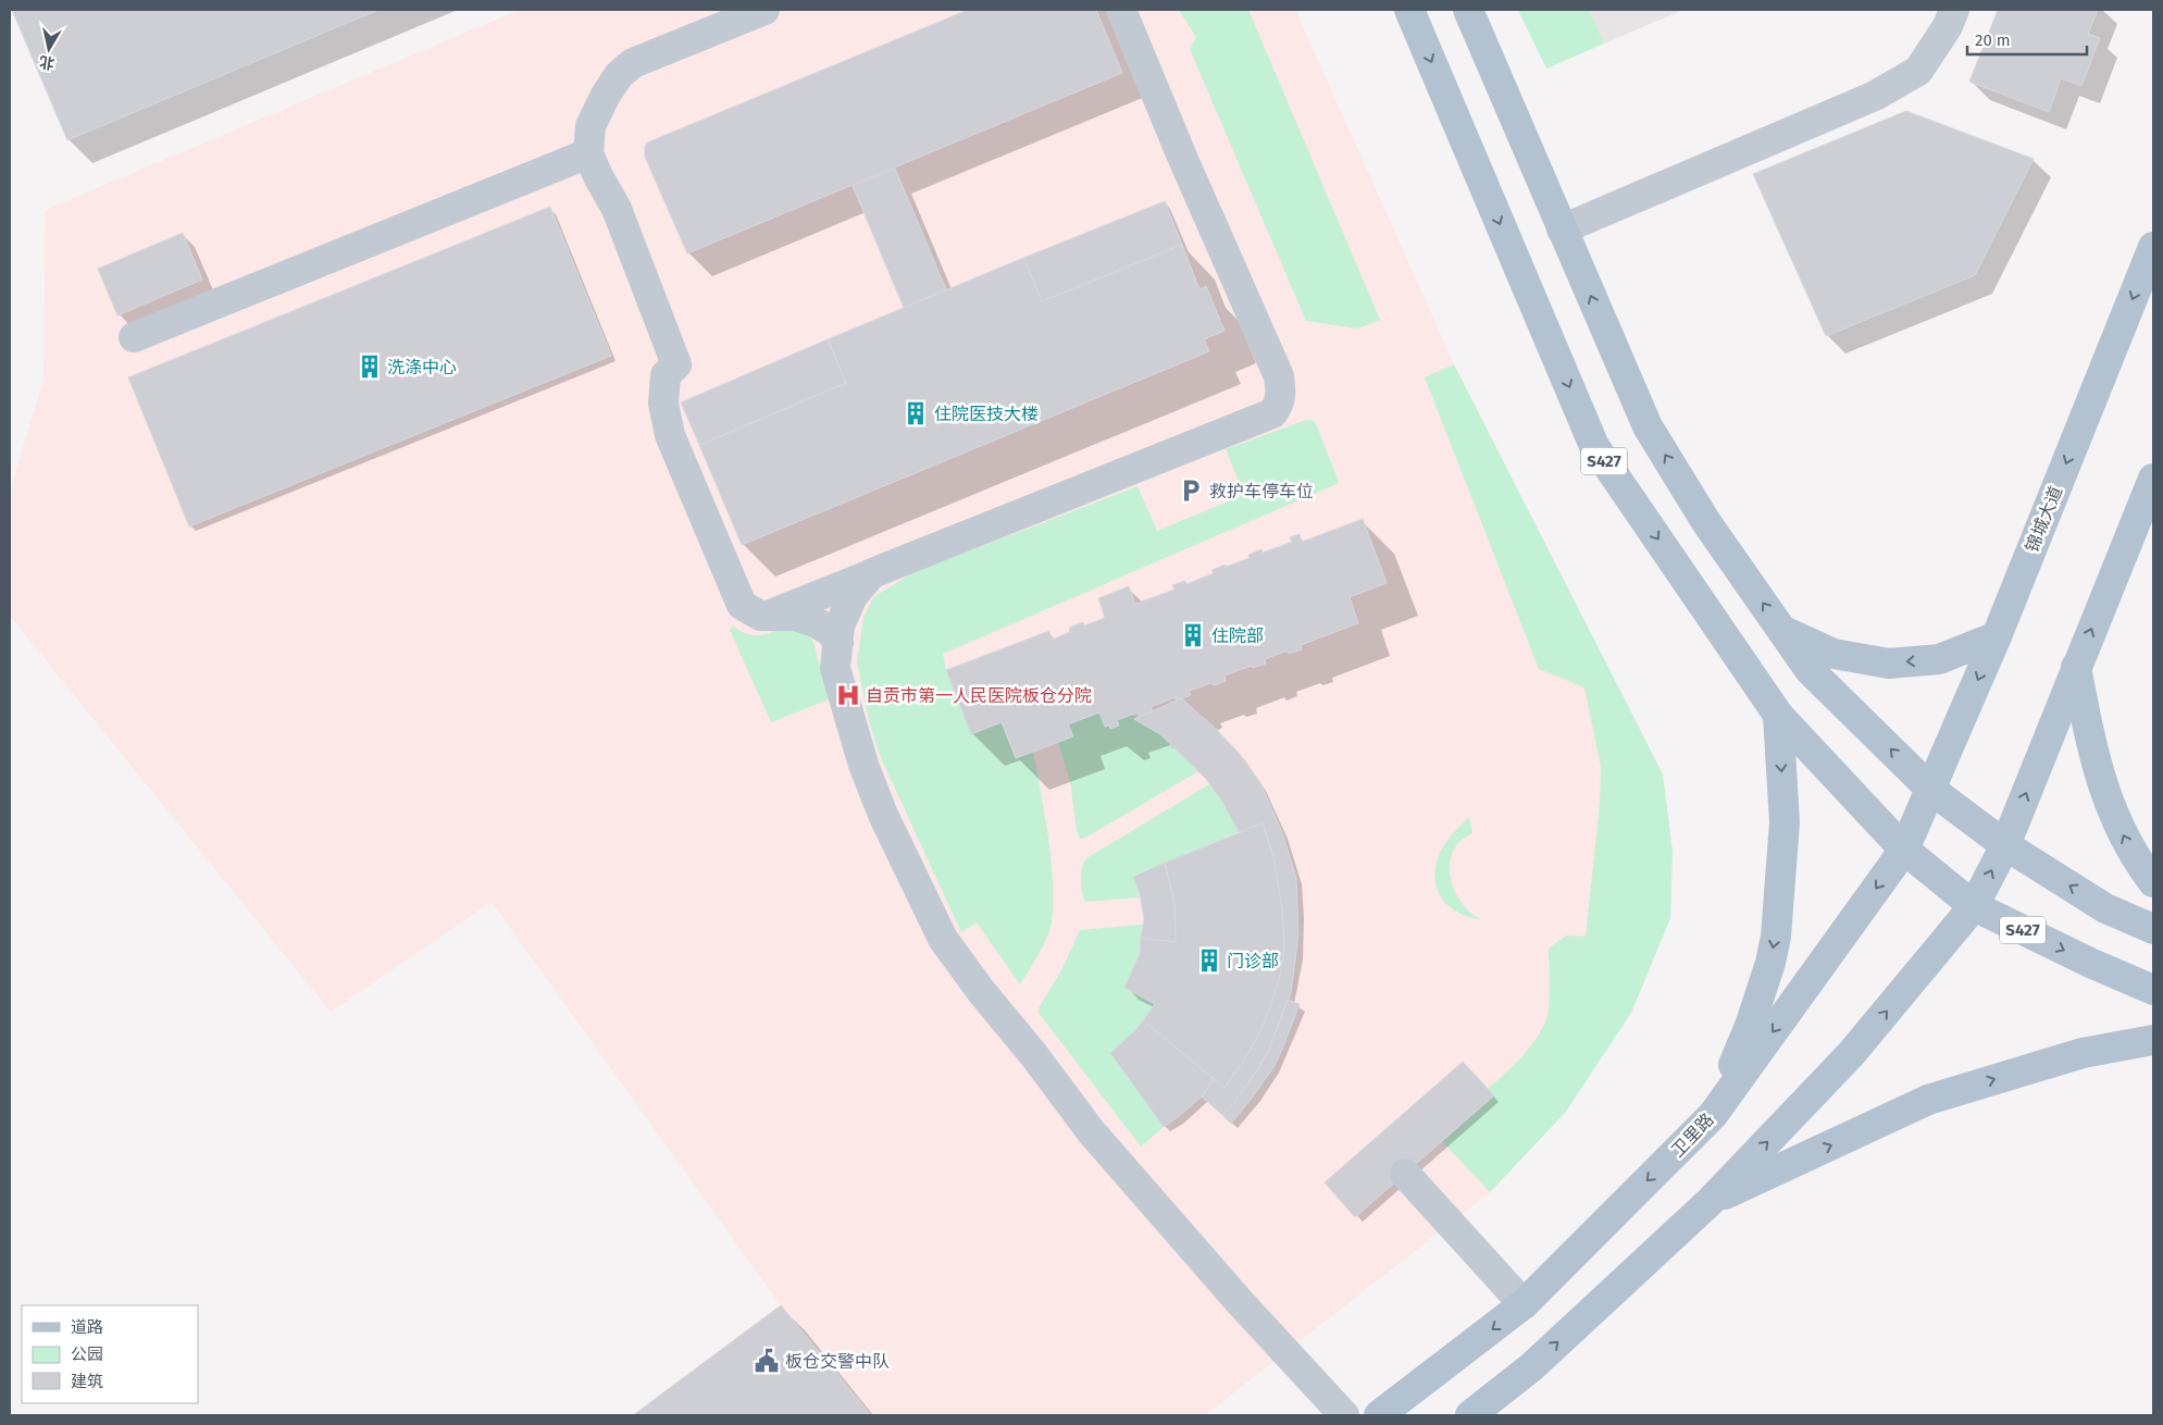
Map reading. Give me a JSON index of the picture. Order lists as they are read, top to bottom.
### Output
{
  "streets": {
    "main road": ["S427", "锦城大道", "卫里路"]
  },
  "crossings": [
    ["S427", "卫里路"],
    ["锦城大道", "卫里路"]
  ],
  "places": {
    "building": [
      "洗涤中心",
      "住院医技大楼",
      "住院部",
      "门诊部"
    ],
    "parking": ["救护车停车位"],
    "hospital": ["自贡市第一人民医院板仓分院"],
    "public building": ["板仓交警中队"]
  },
  "legend": ["道路", "公园", "建筑"],
  "scale_bar": "20 m",
  "north": "bottom"
}
